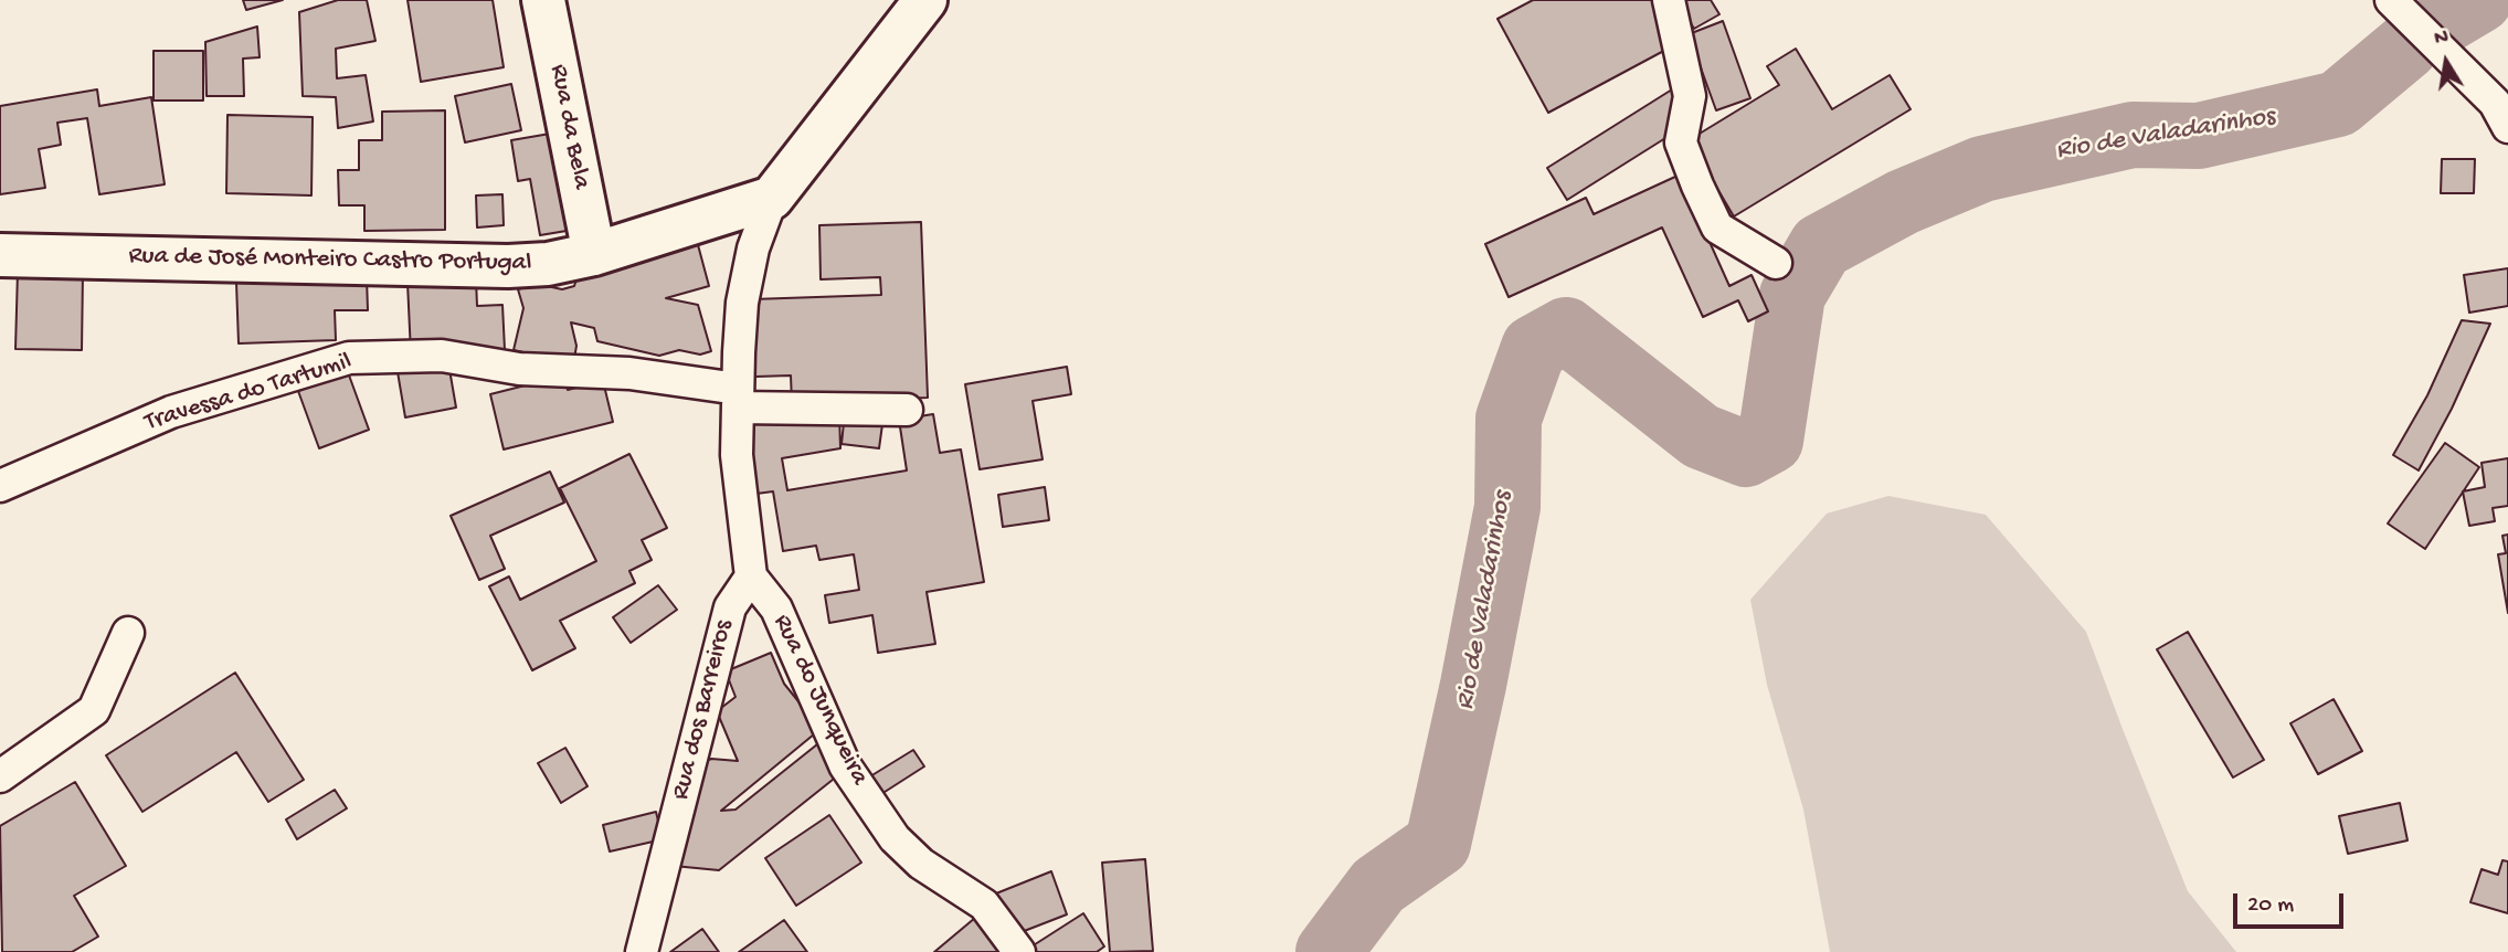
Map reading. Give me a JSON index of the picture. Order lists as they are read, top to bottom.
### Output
{
  "streets": {
    "main road": ["Rua da Bela", "Rua de José Monteiro Castro Portugal"],
    "street": ["Travessa do Tartumil", "Rua do Junqueira", "Rua dos Barreiros"]
  },
  "crossings": [
    ["Rua da Bela", "Rua de José Monteiro Castro Portugal"],
    ["Rua do Junqueira", "Rua dos Barreiros"]
  ],
  "water": ["Rio de Valadarinhos"],
  "scale_bar": "20 m",
  "north": "top"
}
